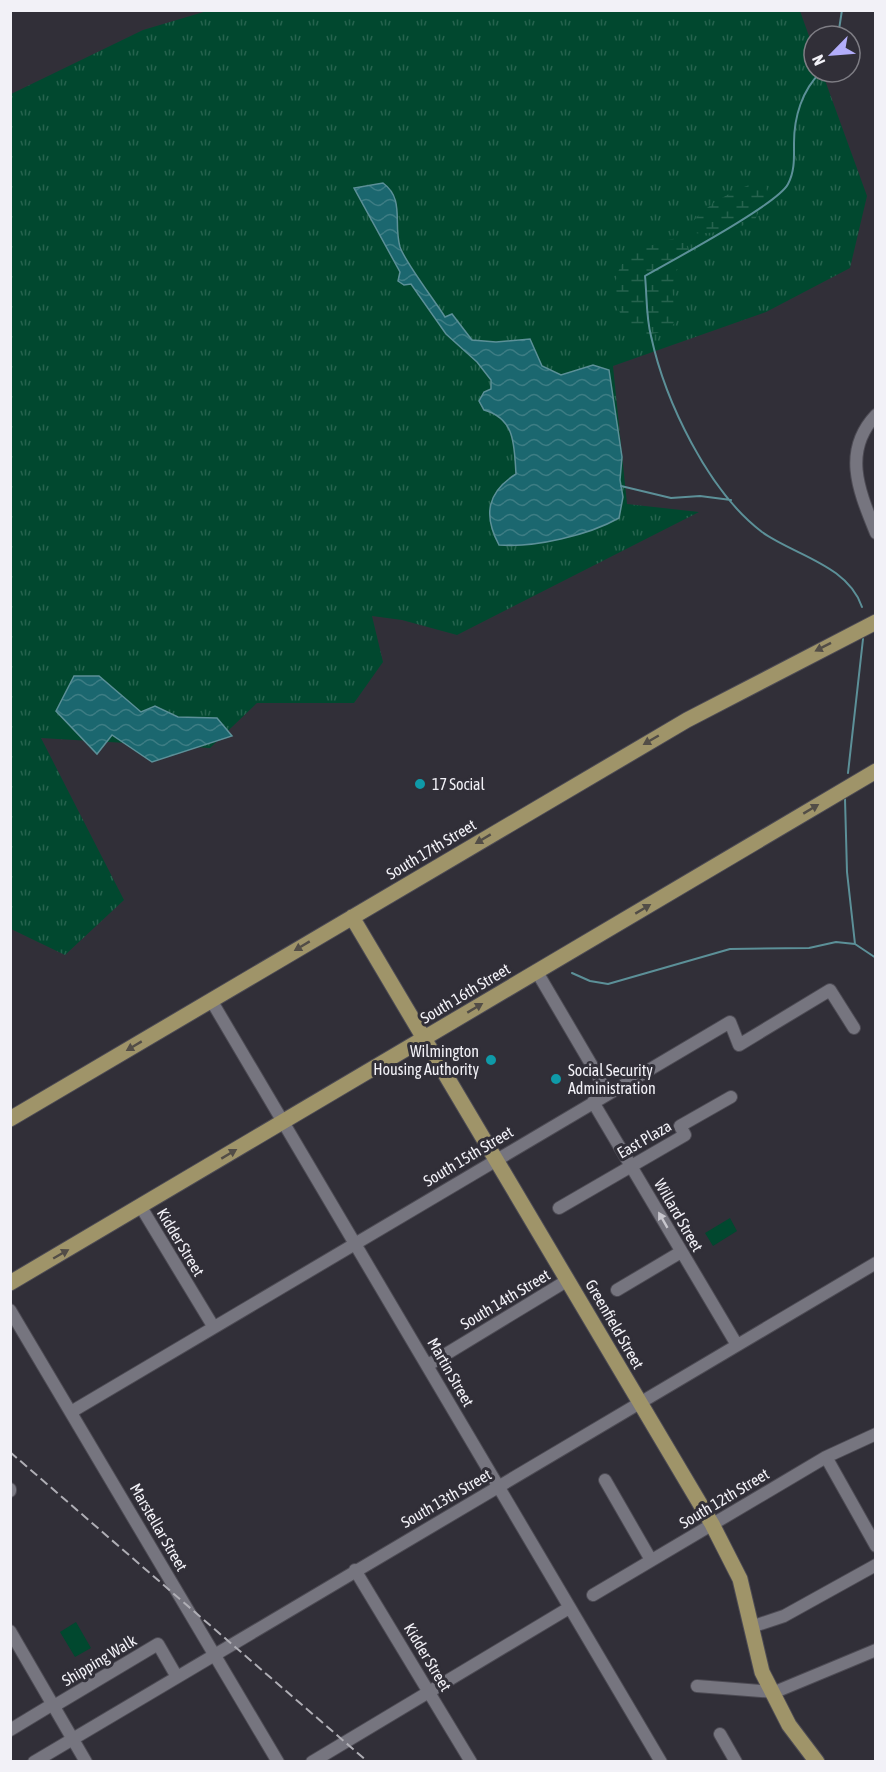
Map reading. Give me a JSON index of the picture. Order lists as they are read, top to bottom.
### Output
{
  "streets": {
    "main road": ["South 17th Street", "South 16th Street", "Greenfield Street"],
    "street": [
      "East Plaza",
      "South 15th Street",
      "Willard Street",
      "Kidder Street",
      "South 14th Street",
      "Martin Street",
      "South 13th Street",
      "South 12th Street",
      "Marstellar Street",
      "Shipping Walk"
    ]
  },
  "crossings": [
    ["South 17th Street", "Greenfield Street"],
    ["South 17th Street", "Martin Street"],
    ["South 16th Street", "Kidder Street"],
    ["South 16th Street", "Greenfield Street"],
    ["South 16th Street", "Martin Street"],
    ["East Plaza", "Willard Street"],
    ["South 15th Street", "Willard Street"],
    ["South 15th Street", "Kidder Street"],
    ["South 15th Street", "Greenfield Street"],
    ["South 15th Street", "Martin Street"],
    ["South 15th Street", "Marstellar Street"],
    ["Willard Street", "South 13th Street"],
    ["Kidder Street", "South 13th Street"],
    ["South 14th Street", "Greenfield Street"],
    ["South 14th Street", "Martin Street"],
    ["Greenfield Street", "South 13th Street"],
    ["Greenfield Street", "South 12th Street"],
    ["Martin Street", "South 13th Street"],
    ["South 13th Street", "Marstellar Street"],
    ["South 13th Street", "Shipping Walk"]
  ],
  "one_way": ["South 17th Street", "South 16th Street", "Willard Street"],
  "places": ["17 Social", "Wilmington Housing Authority", "Social Security Administration"],
  "north": "bottom left"
}
